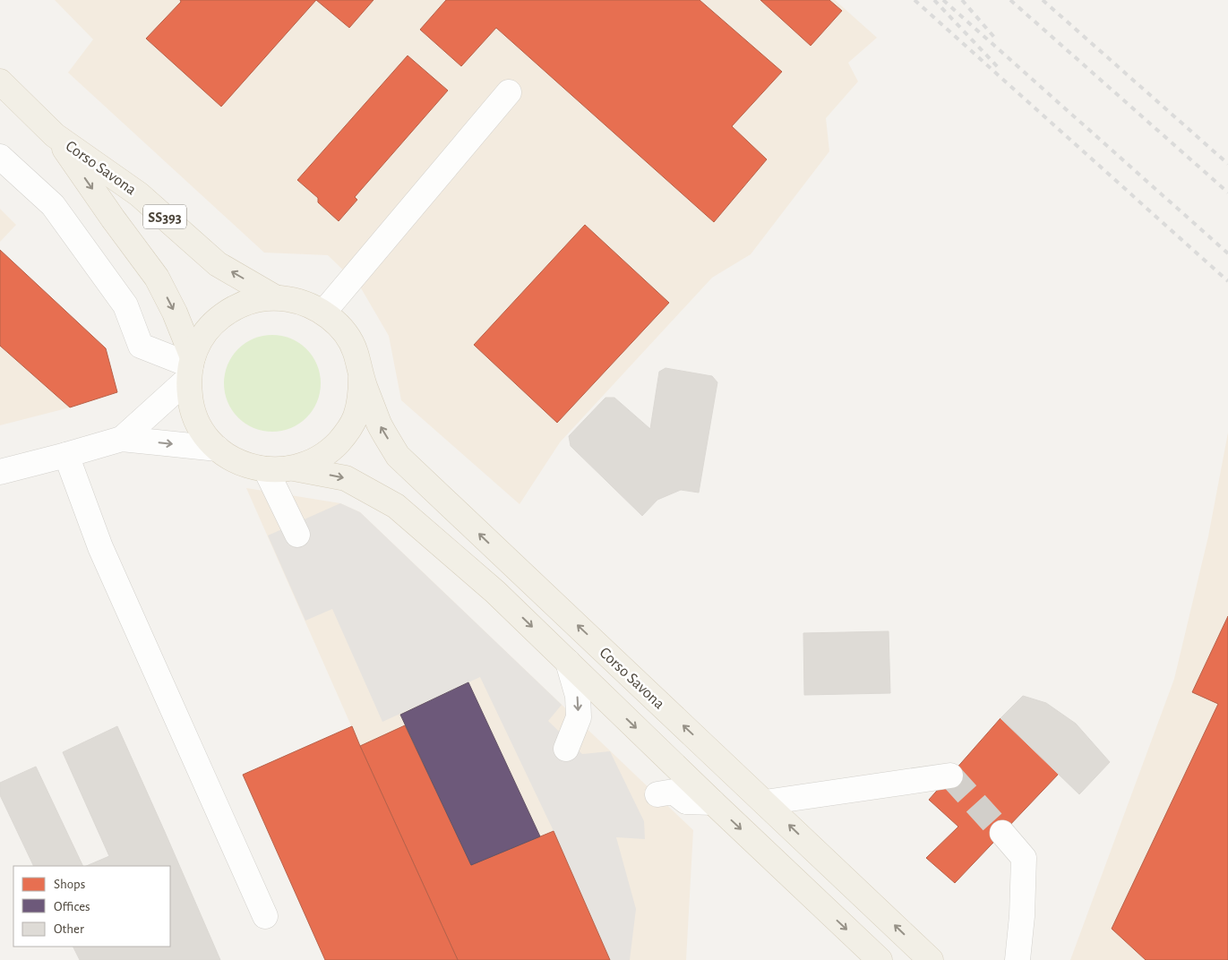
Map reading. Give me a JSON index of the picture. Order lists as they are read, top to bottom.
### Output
{
  "streets": {
    "main road": ["Corso Savona", "SS393"]
  },
  "legend": ["Shops", "Offices", "Other"]
}
